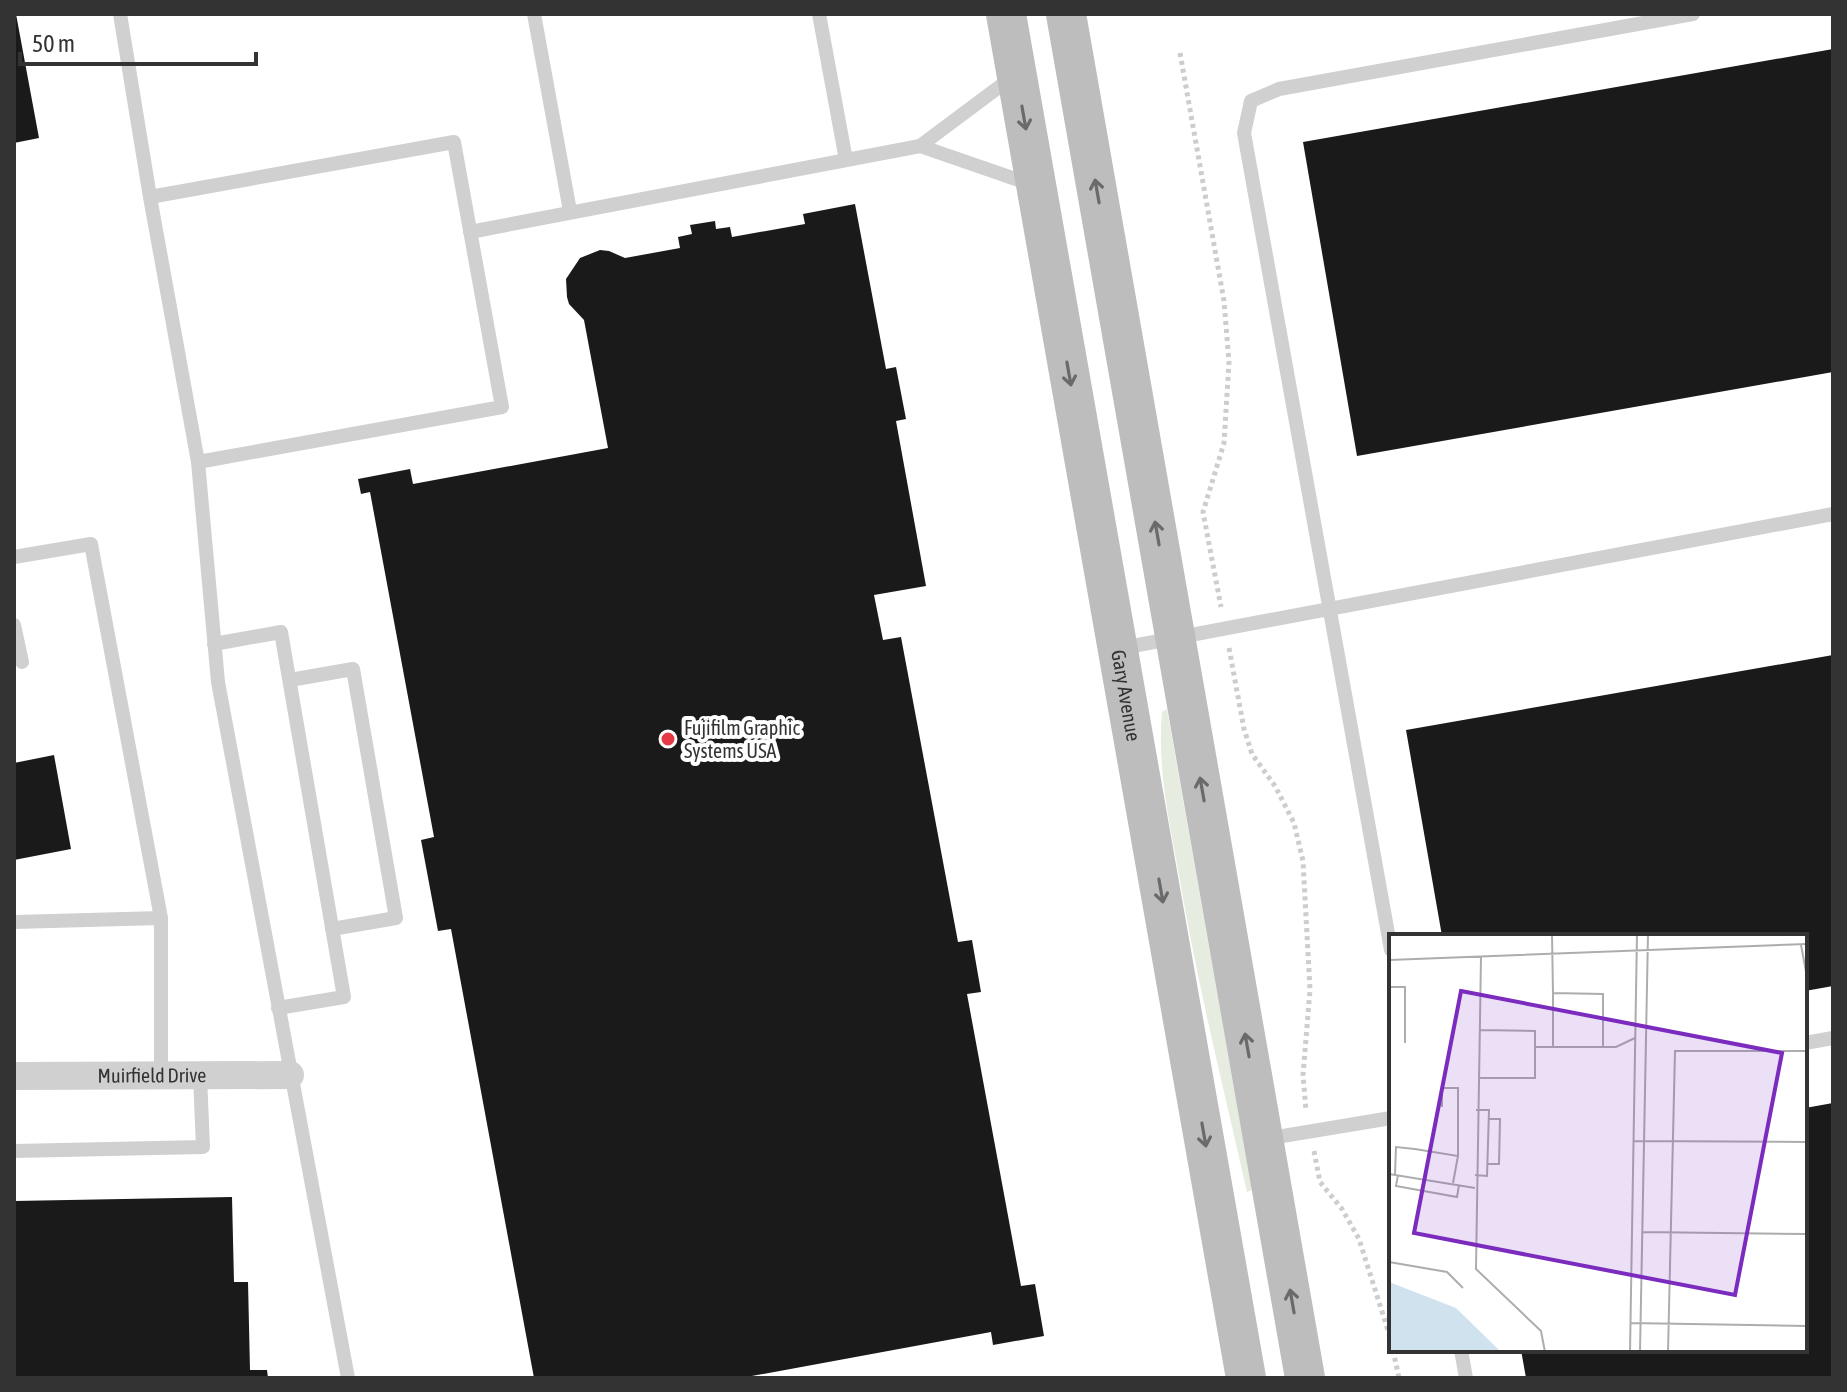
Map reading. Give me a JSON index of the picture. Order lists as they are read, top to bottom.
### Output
{
  "streets": {
    "main road": ["Gary Avenue"],
    "street": ["Muirfield Drive"]
  },
  "places": ["Fujifilm Graphic Systems USA"],
  "scale_bar": "50 m"
}
